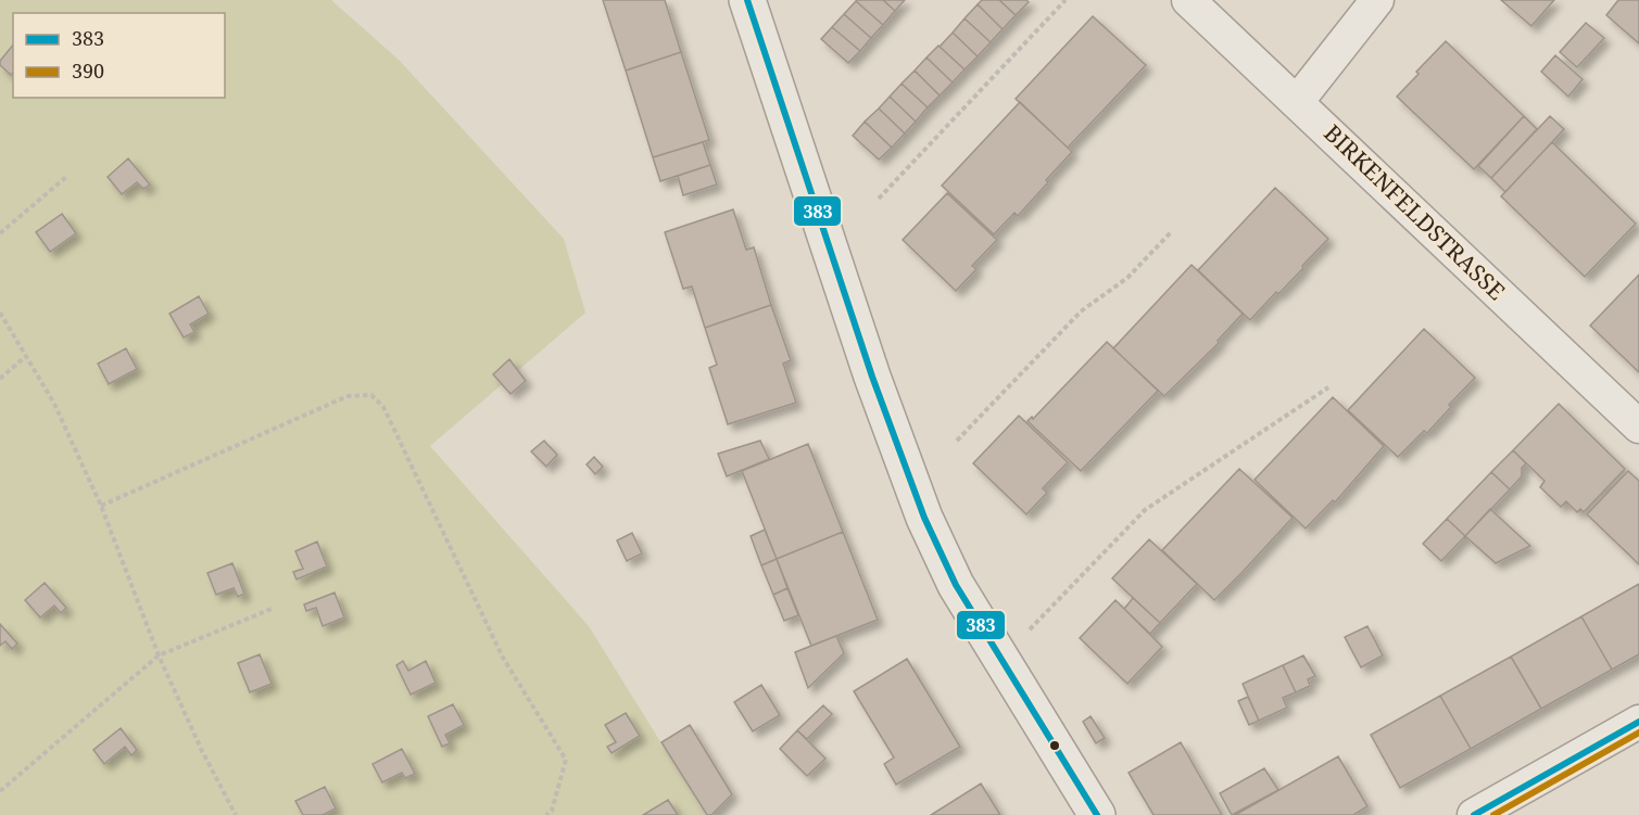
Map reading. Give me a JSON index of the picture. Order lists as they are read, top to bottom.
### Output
{
  "streets": {
    "street": ["BIRKENFELDSTRASSE"]
  },
  "lines": ["transit line 383", "transit line 390"],
  "legend": ["383", "390"]
}
